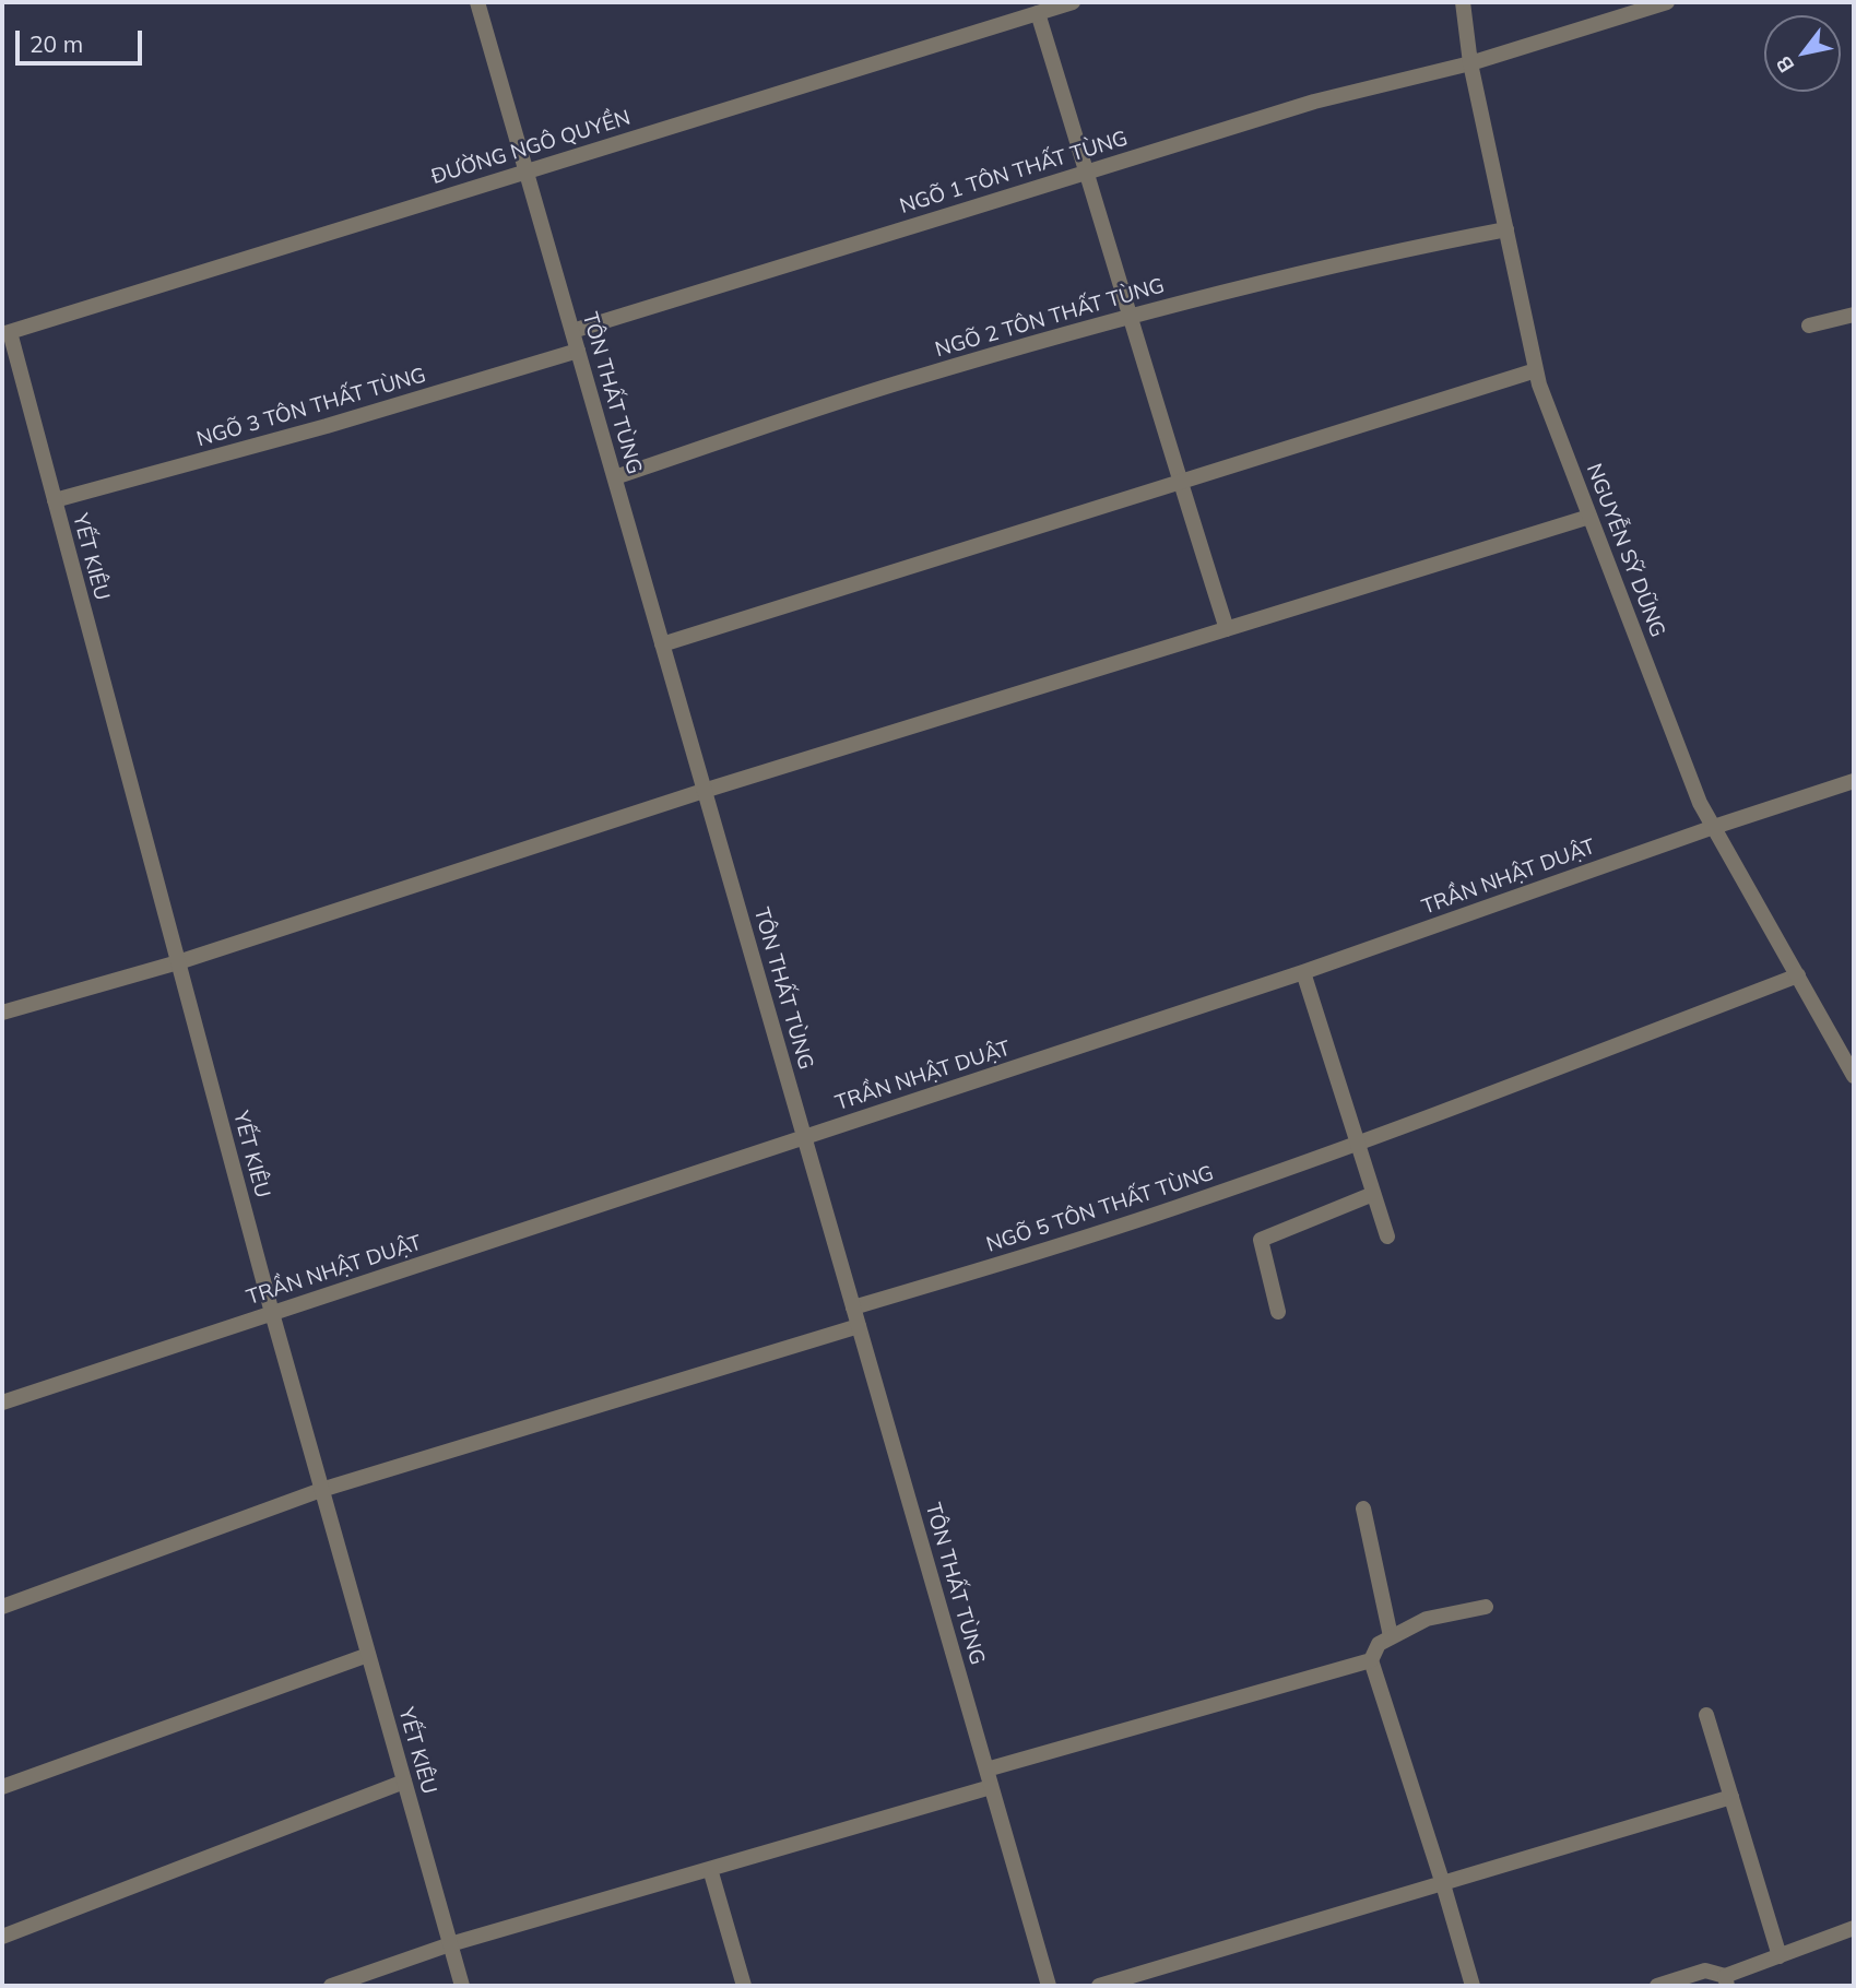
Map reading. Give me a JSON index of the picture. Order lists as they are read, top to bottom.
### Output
{
  "streets": {
    "street": [
      "ĐƯỜNG NGÔ QUYỀN",
      "NGÕ 1 TÔN THẤT TÙNG",
      "NGÕ 2 TÔN THẤT TÙNG",
      "TÔN THẤT TÙNG",
      "NGÕ 3 TÔN THẤT TÙNG",
      "NGUYỄN SỸ DŨNG",
      "YẾT KIÊU",
      "TRẦN NHẬT DUẬT",
      "NGÕ 5 TÔN THẤT TÙNG"
    ]
  },
  "crossings": [
    ["ĐƯỜNG NGÔ QUYỀN", "TÔN THẤT TÙNG"],
    ["ĐƯỜNG NGÔ QUYỀN", "YẾT KIÊU"],
    ["NGÕ 1 TÔN THẤT TÙNG", "TÔN THẤT TÙNG"],
    ["NGÕ 1 TÔN THẤT TÙNG", "NGUYỄN SỸ DŨNG"],
    ["NGÕ 2 TÔN THẤT TÙNG", "TÔN THẤT TÙNG"],
    ["NGÕ 2 TÔN THẤT TÙNG", "NGUYỄN SỸ DŨNG"],
    ["TÔN THẤT TÙNG", "NGÕ 3 TÔN THẤT TÙNG"],
    ["TÔN THẤT TÙNG", "TRẦN NHẬT DUẬT"],
    ["TÔN THẤT TÙNG", "NGÕ 5 TÔN THẤT TÙNG"],
    ["NGÕ 3 TÔN THẤT TÙNG", "YẾT KIÊU"],
    ["NGUYỄN SỸ DŨNG", "TRẦN NHẬT DUẬT"],
    ["NGUYỄN SỸ DŨNG", "NGÕ 5 TÔN THẤT TÙNG"],
    ["YẾT KIÊU", "TRẦN NHẬT DUẬT"]
  ],
  "scale_bar": "20 m",
  "north": "bottom left"
}
